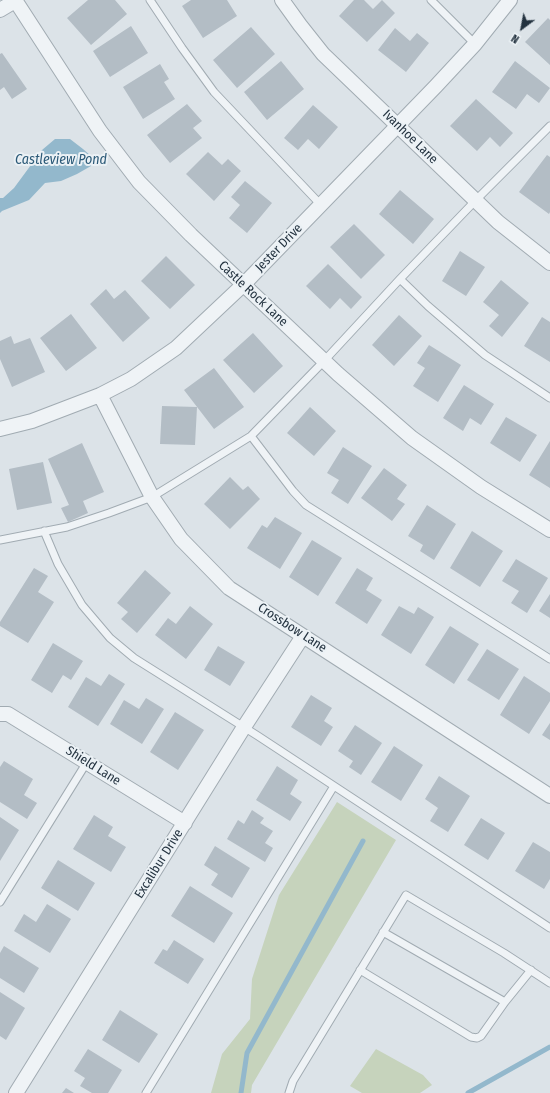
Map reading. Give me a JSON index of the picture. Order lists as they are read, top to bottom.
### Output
{
  "streets": {
    "street": [
      "Ivanhoe Lane",
      "Jester Drive",
      "Castle Rock Lane",
      "Crossbow Lane",
      "Shield Lane",
      "Excalibur Drive"
    ]
  },
  "crossings": [
    ["Ivanhoe Lane", "Jester Drive"],
    ["Jester Drive", "Castle Rock Lane"],
    ["Jester Drive", "Crossbow Lane"],
    ["Crossbow Lane", "Excalibur Drive"],
    ["Shield Lane", "Excalibur Drive"]
  ],
  "water": ["Castleview Pond"],
  "north": "bottom left"
}
